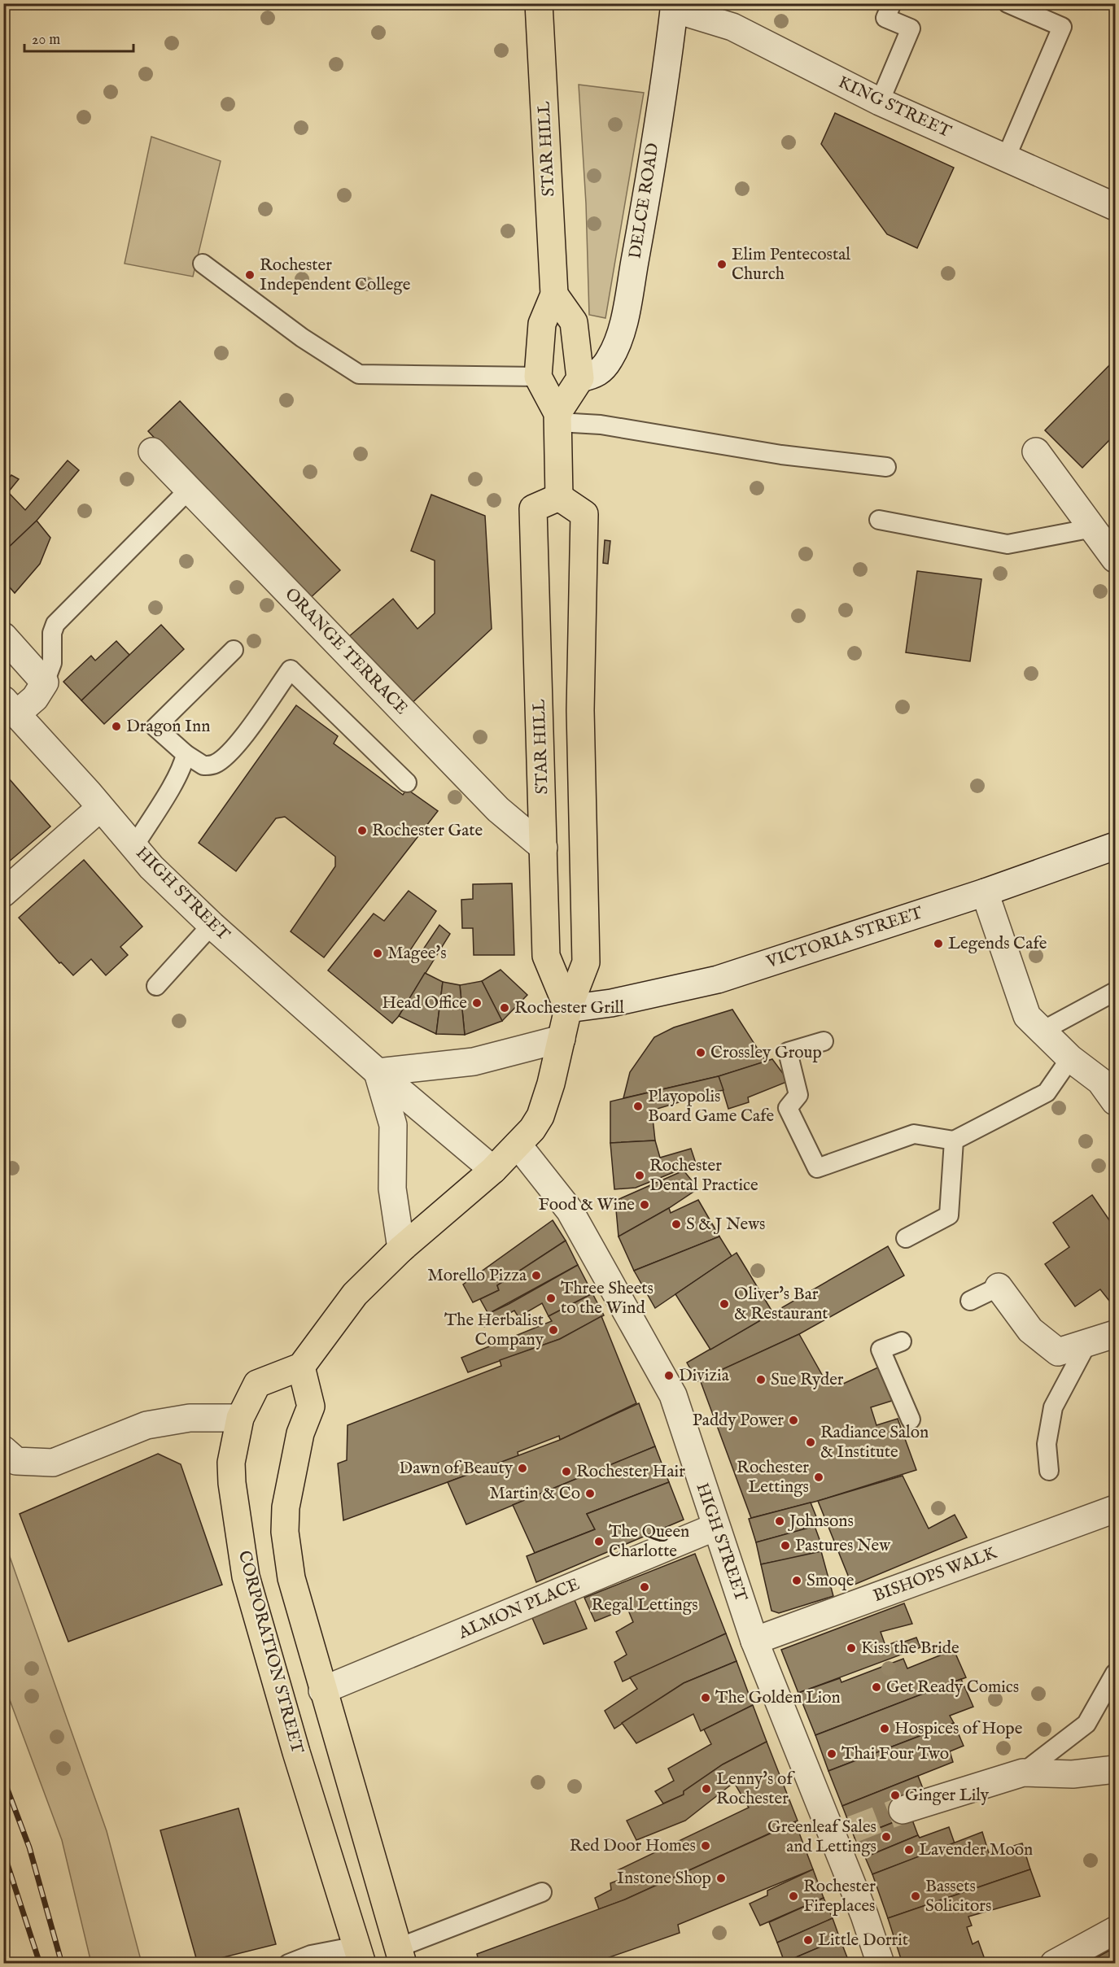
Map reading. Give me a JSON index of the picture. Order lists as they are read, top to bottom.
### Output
{
  "streets": {
    "main road": ["STAR HILL", "CORPORATION STREET"],
    "street": [
      "KING STREET",
      "DELCE ROAD",
      "ORANGE TERRACE",
      "HIGH STREET",
      "VICTORIA STREET",
      "BISHOPS WALK",
      "ALMON PLACE"
    ]
  },
  "crossings": [
    ["KING STREET", "DELCE ROAD"],
    ["STAR HILL", "ORANGE TERRACE"],
    ["STAR HILL", "VICTORIA STREET"],
    ["HIGH STREET", "BISHOPS WALK"],
    ["HIGH STREET", "ALMON PLACE"]
  ],
  "places": [
    "Elim Pentecostal Church",
    "Rochester Independent College",
    "Dragon Inn",
    "Rochester Gate",
    "Legends Cafe",
    "Magee's",
    "Head Office",
    "Rochester Grill",
    "Crossley Group",
    "Playopolis Board Game Cafe",
    "Rochester Dental Practice",
    "Food & Wine",
    "S & J News",
    "Morello Pizza",
    "Three Sheets to the Wind",
    "Oliver's Bar & Restaurant",
    "The Herbalist Company",
    "Divizia",
    "Sue Ryder",
    "Paddy Power",
    "Radiance Salon & Institute",
    "Dawn of Beauty",
    "Rochester Hair",
    "Rochester Lettings",
    "Martin & Co",
    "Johnsons",
    "The Queen Charlotte",
    "Pastures New",
    "Smoqe",
    "Regal Lettings",
    "Kiss the Bride",
    "Get Ready Comics",
    "The Golden Lion",
    "Hospices of Hope",
    "Thai Four Two",
    "Lenny's of Rochester",
    "Ginger Lily",
    "Greenleaf Sales and Lettings",
    "Red Door Homes",
    "Lavender Moon",
    "Instone Shop",
    "Rochester Fireplaces",
    "Bassets Solicitors",
    "Little Dorrit"
  ],
  "scale_bar": "20 m"
}
